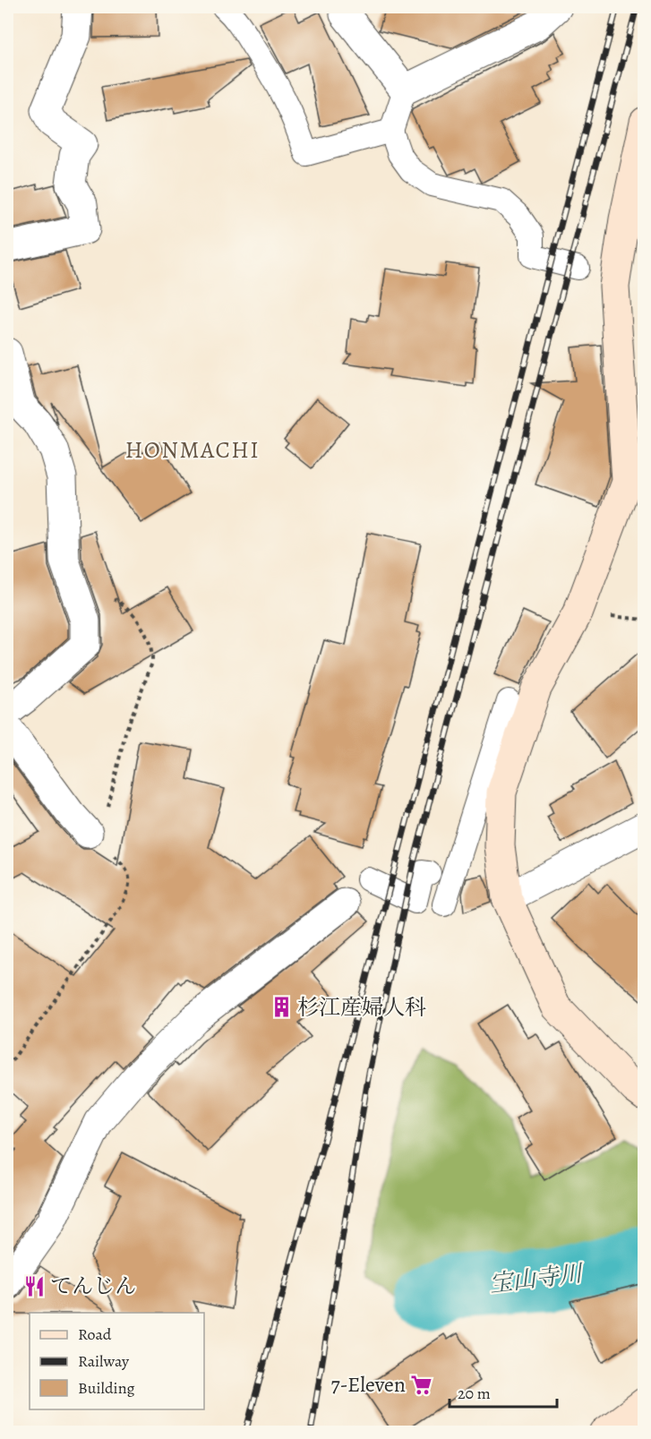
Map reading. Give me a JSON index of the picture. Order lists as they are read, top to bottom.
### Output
{
  "districts": ["HONMACHI"],
  "water": ["宝山寺川"],
  "places": {
    "building": ["杉江産婦人科"],
    "restaurant": ["てんじん"],
    "supermarket": ["7-Eleven"]
  },
  "legend": ["Road", "Railway", "Building"],
  "scale_bar": "20 m"
}
